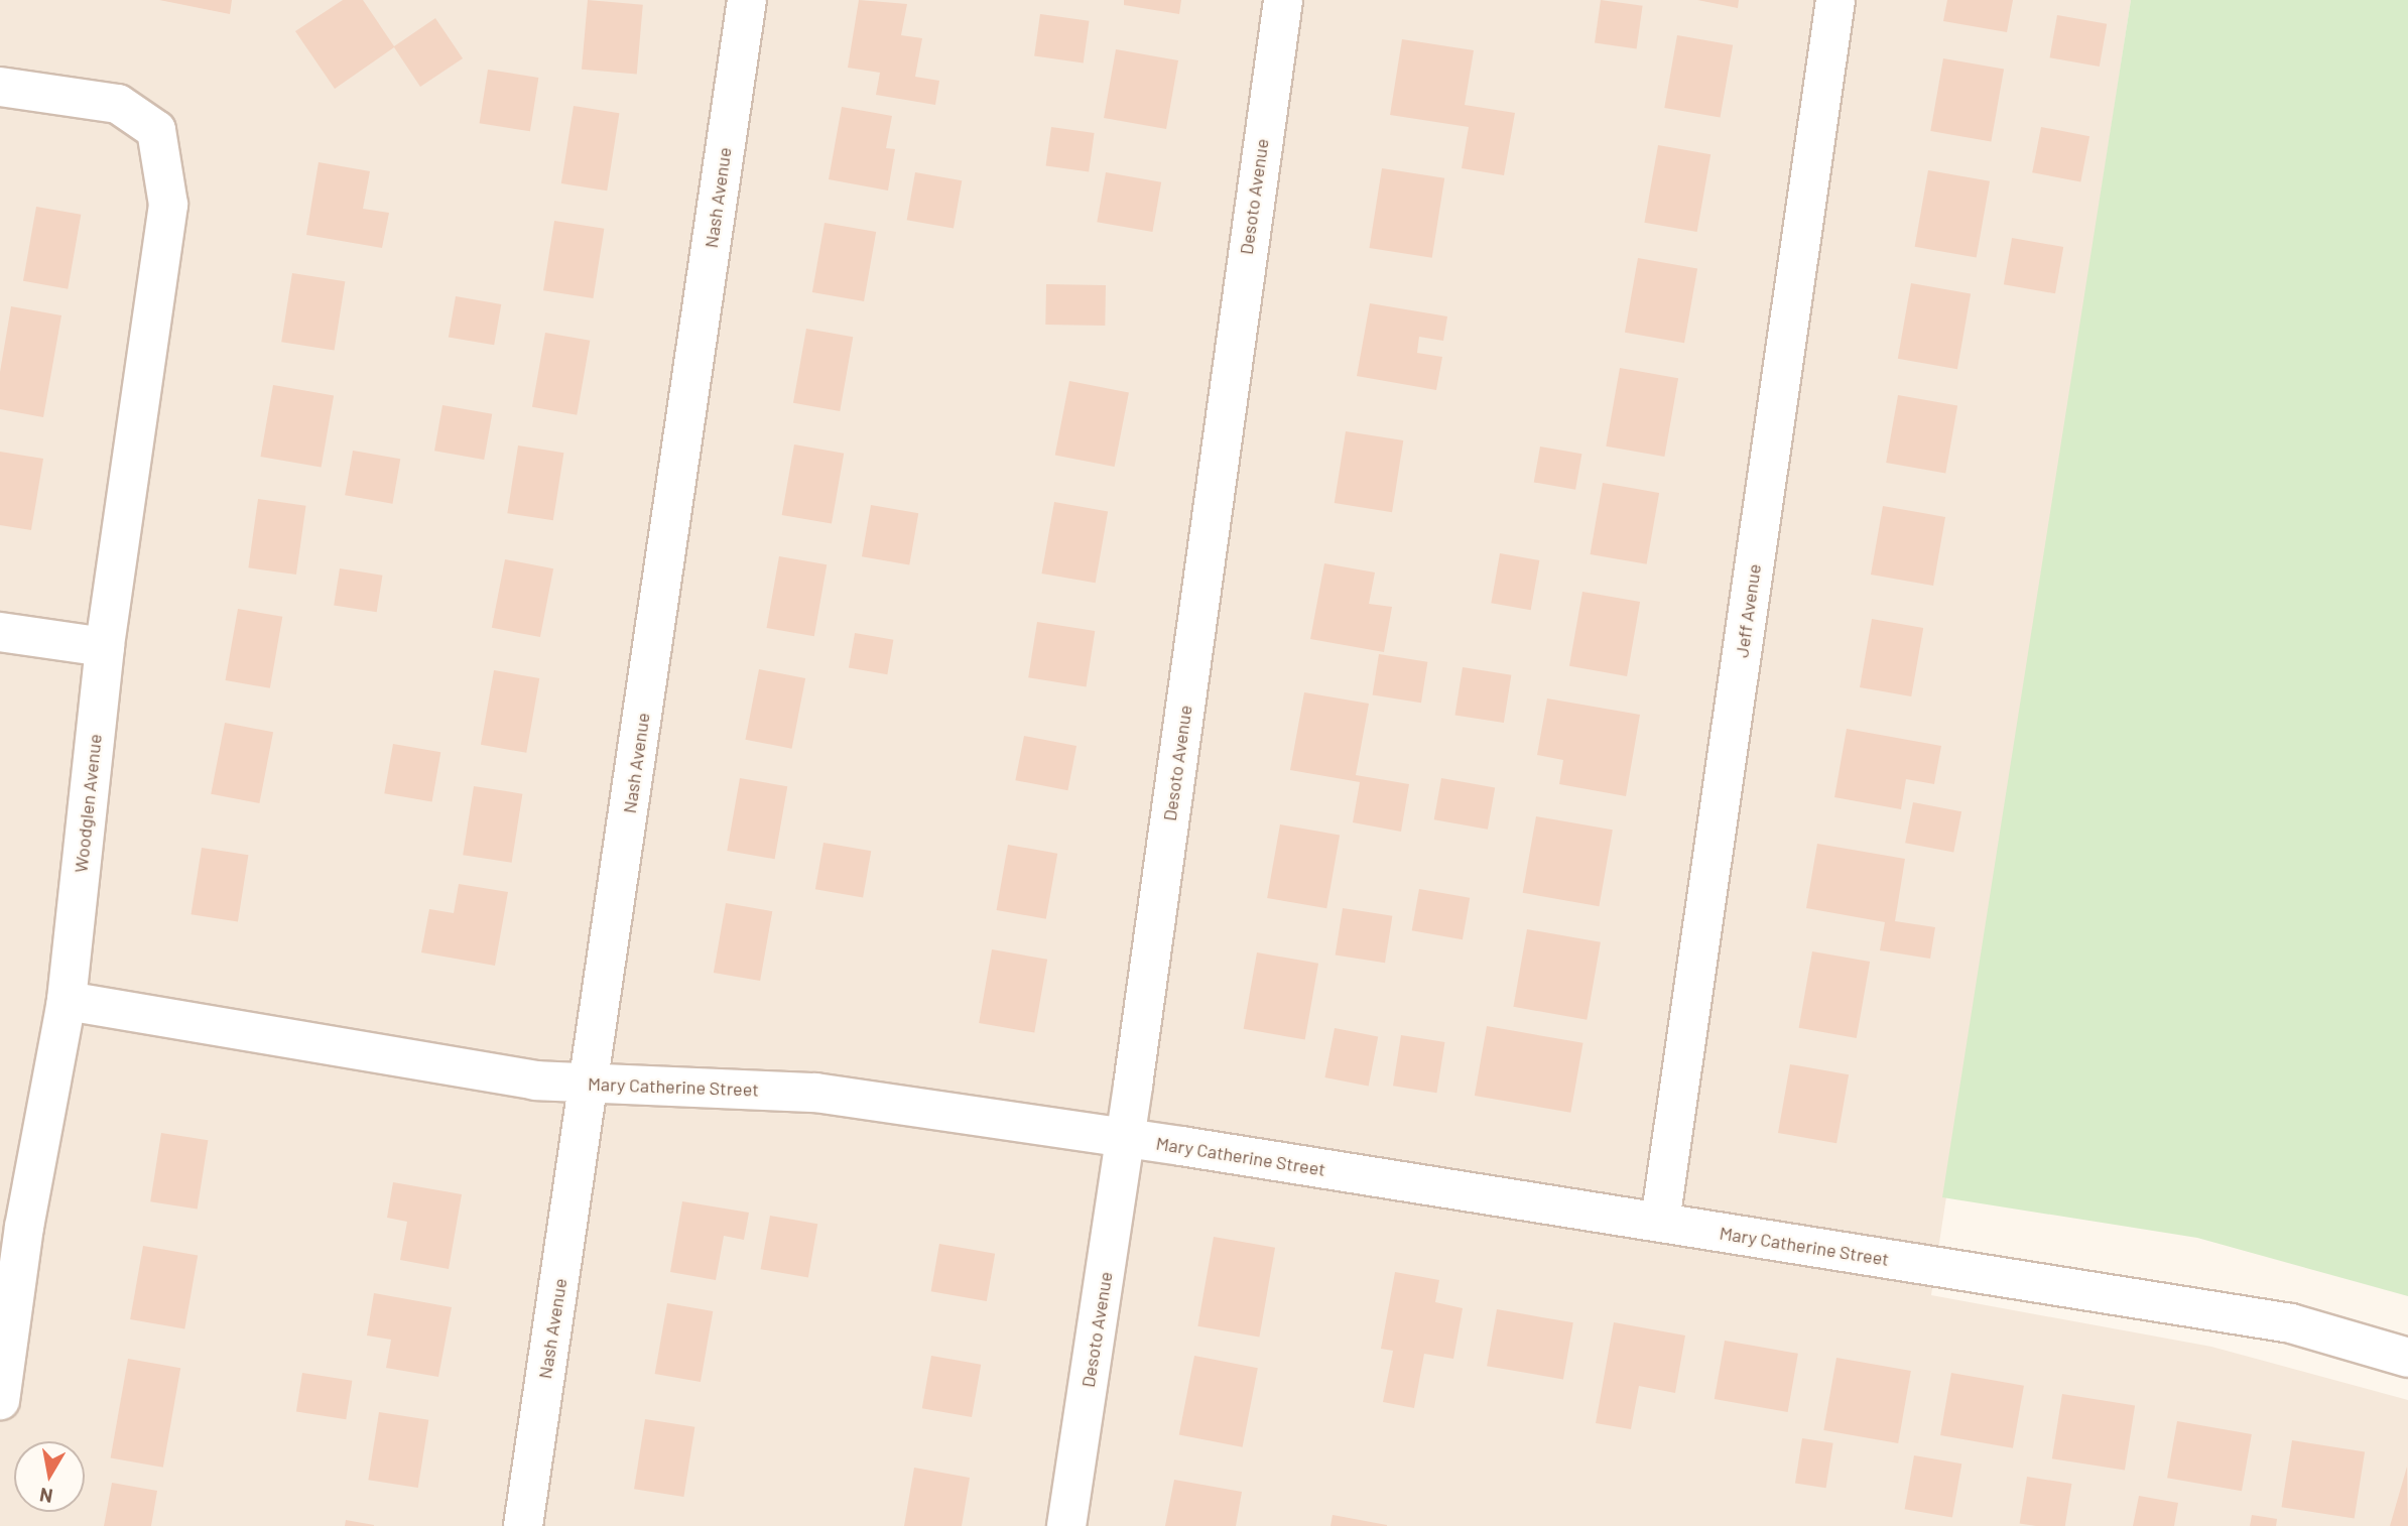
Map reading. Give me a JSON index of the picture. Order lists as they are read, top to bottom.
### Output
{
  "streets": {
    "street": [
      "Desoto Avenue",
      "Nash Avenue",
      "Jeff Avenue",
      "Woodglen Avenue",
      "Mary Catherine Street"
    ]
  },
  "crossings": [
    ["Desoto Avenue", "Mary Catherine Street"],
    ["Nash Avenue", "Mary Catherine Street"],
    ["Jeff Avenue", "Mary Catherine Street"],
    ["Woodglen Avenue", "Mary Catherine Street"]
  ],
  "north": "bottom"
}
